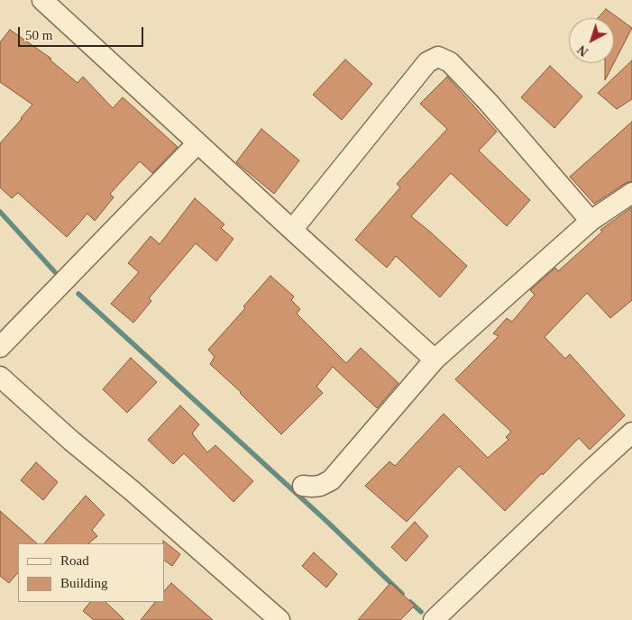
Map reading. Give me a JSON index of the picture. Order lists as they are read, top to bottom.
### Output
{
  "legend": ["Road", "Building"],
  "scale_bar": "50 m",
  "north": "bottom left"
}
